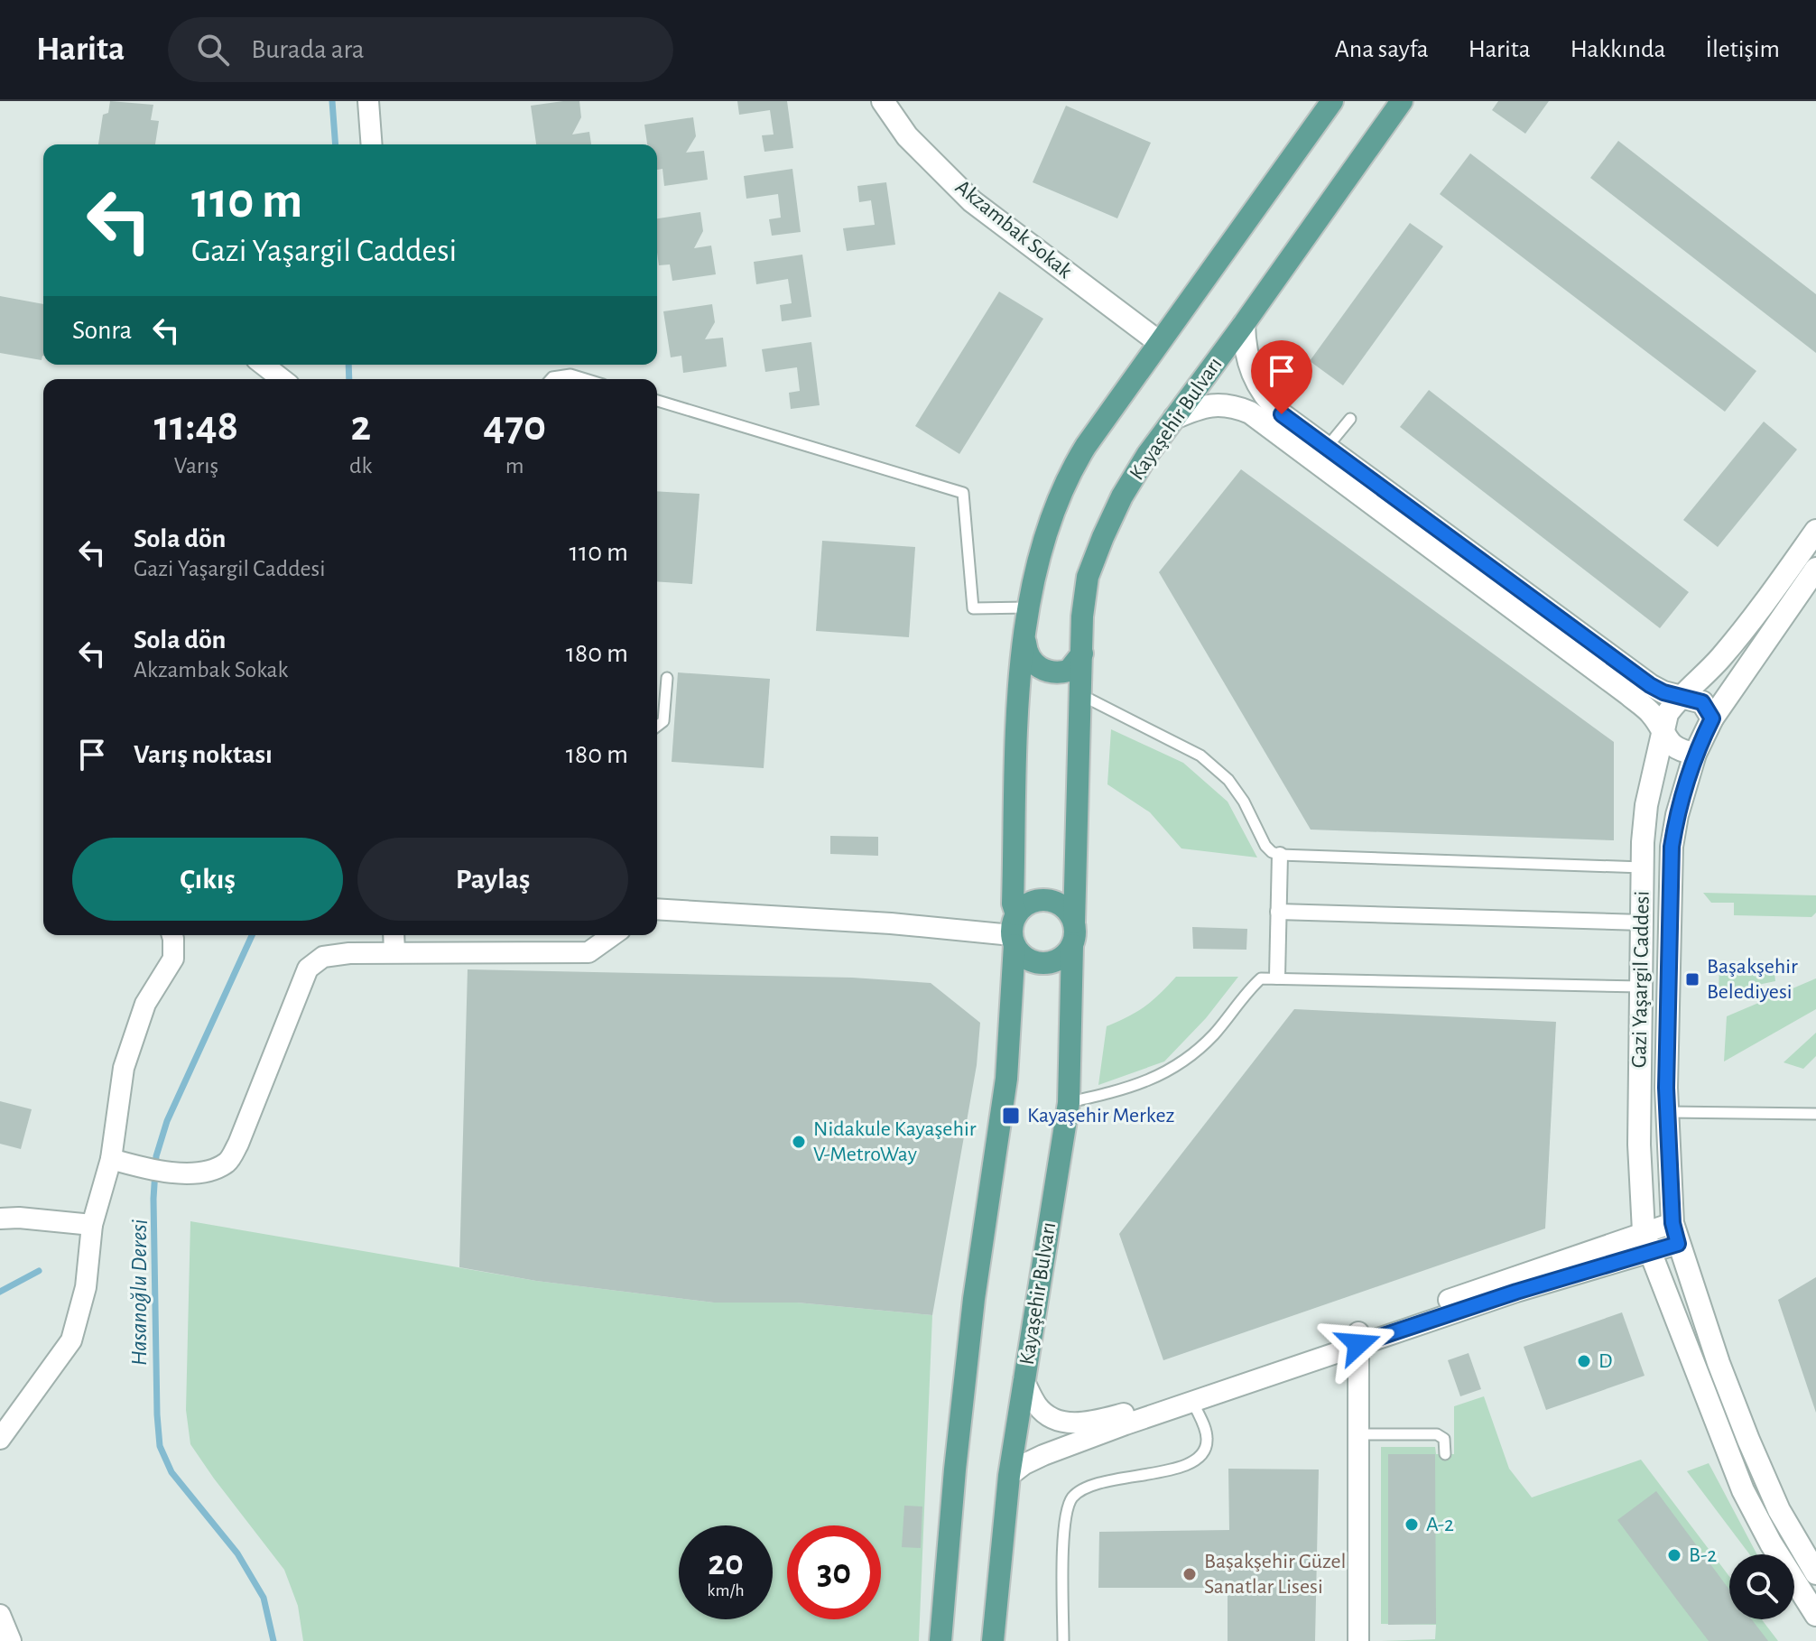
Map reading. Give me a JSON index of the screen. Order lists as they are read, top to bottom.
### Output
{
  "streets": {
    "main road": ["Kayaşehir Bulvarı"],
    "street": ["Akzambak Sokak", "Gazi Yaşargil Caddesi"]
  },
  "water": ["Hasanoğlu Deresi"],
  "places": {
    "transit": ["Başakşehir Belediyesi", "Kayaşehir Merkez"],
    "other": [
      "Nidakule Kayaşehir V-MetroWay",
      "D",
      "A-2",
      "B-2",
      "Başakşehir Güzel Sanatlar Lisesi"
    ]
  },
  "page": {
    "header": "Harita",
    "search": "Burada ara",
    "nav": [
      "Ana sayfa",
      "Harita",
      "Hakkında",
      "İletişim"
    ],
    "turn": ["110 m", "Gazi Yaşargil Caddesi"],
    "then": "Sonra",
    "eta": [
      "11:48",
      "Varış",
      "2",
      "dk",
      "470",
      "m"
    ],
    "list": [
      {
        "name": "Sola dön",
        "note": "Gazi Yaşargil Caddesi",
        "value": "110 m"
      },
      {
        "name": "Sola dön",
        "note": "Akzambak Sokak",
        "value": "180 m"
      },
      {
        "name": "Varış noktası",
        "value": "180 m"
      }
    ],
    "buttons": ["Çıkış", "Paylaş"],
    "speed": "20 km/h",
    "limit": "30"
  }
}
